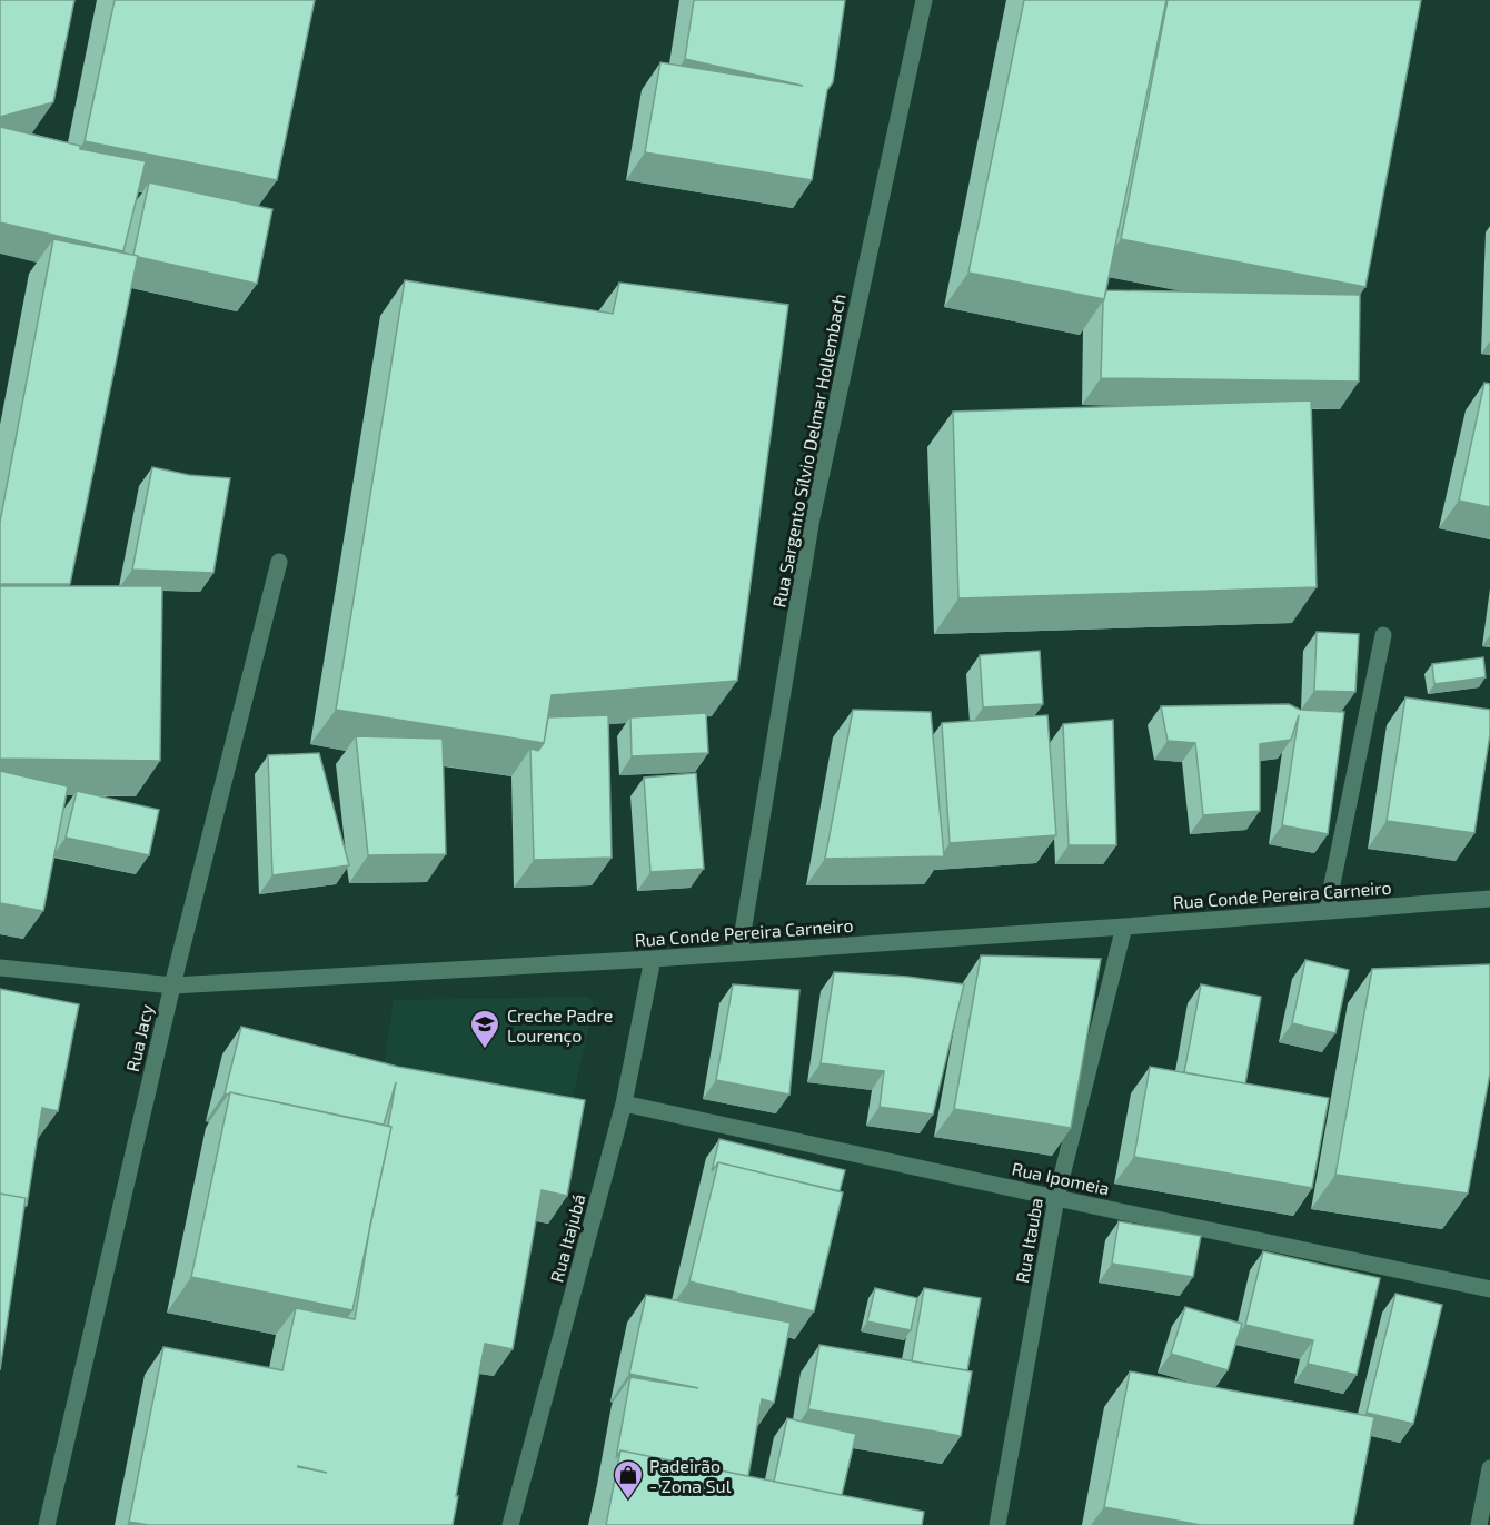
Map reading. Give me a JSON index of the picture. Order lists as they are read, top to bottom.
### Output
{
  "streets": {
    "street": [
      "Rua Sargento Sílvio Delmar Hollembach",
      "Rua Conde Pereira Carneiro",
      "Rua Jacy",
      "Rua Ipomeia",
      "Rua Itajubá",
      "Rua Itauba"
    ]
  },
  "crossings": [
    ["Rua Sargento Sílvio Delmar Hollembach", "Rua Conde Pereira Carneiro"],
    ["Rua Conde Pereira Carneiro", "Rua Jacy"],
    ["Rua Conde Pereira Carneiro", "Rua Itajubá"],
    ["Rua Conde Pereira Carneiro", "Rua Itauba"],
    ["Rua Ipomeia", "Rua Itajubá"],
    ["Rua Ipomeia", "Rua Itauba"]
  ],
  "places": {
    "school or university": ["Creche Padre Lourenço"],
    "shop": ["Padeirão - Zona Sul"]
  }
}
